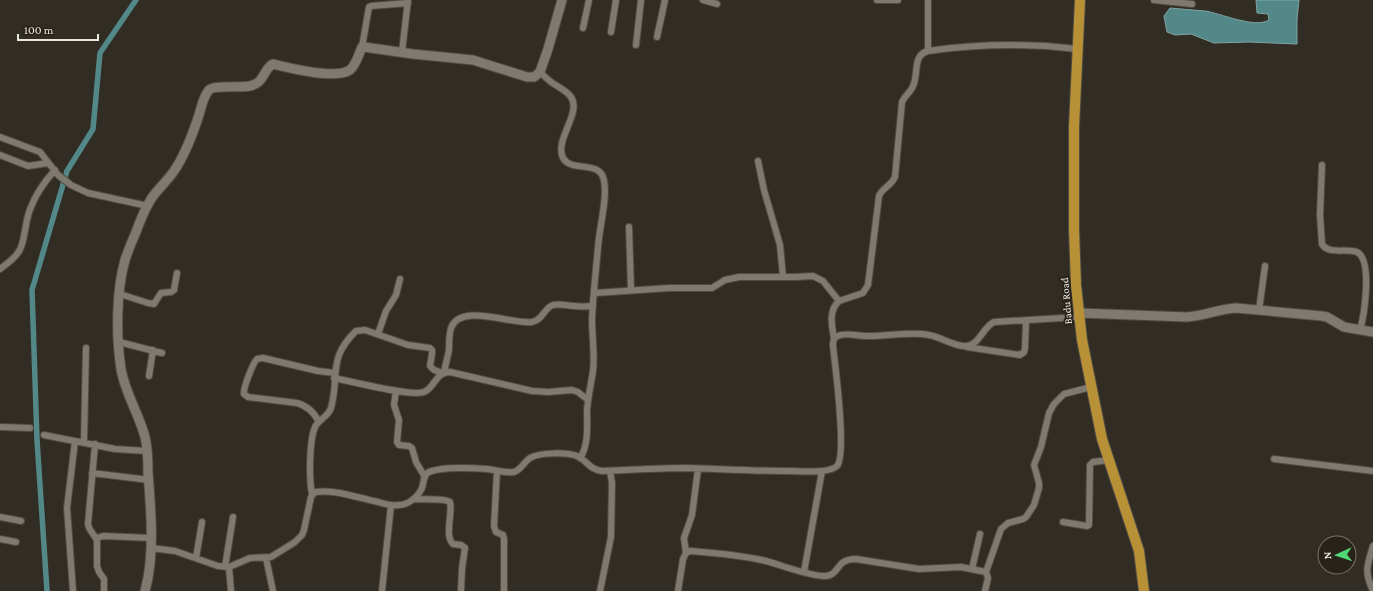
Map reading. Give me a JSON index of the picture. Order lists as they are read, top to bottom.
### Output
{
  "streets": {
    "main road": ["Badu Road"]
  },
  "scale_bar": "100 m",
  "north": "left"
}
